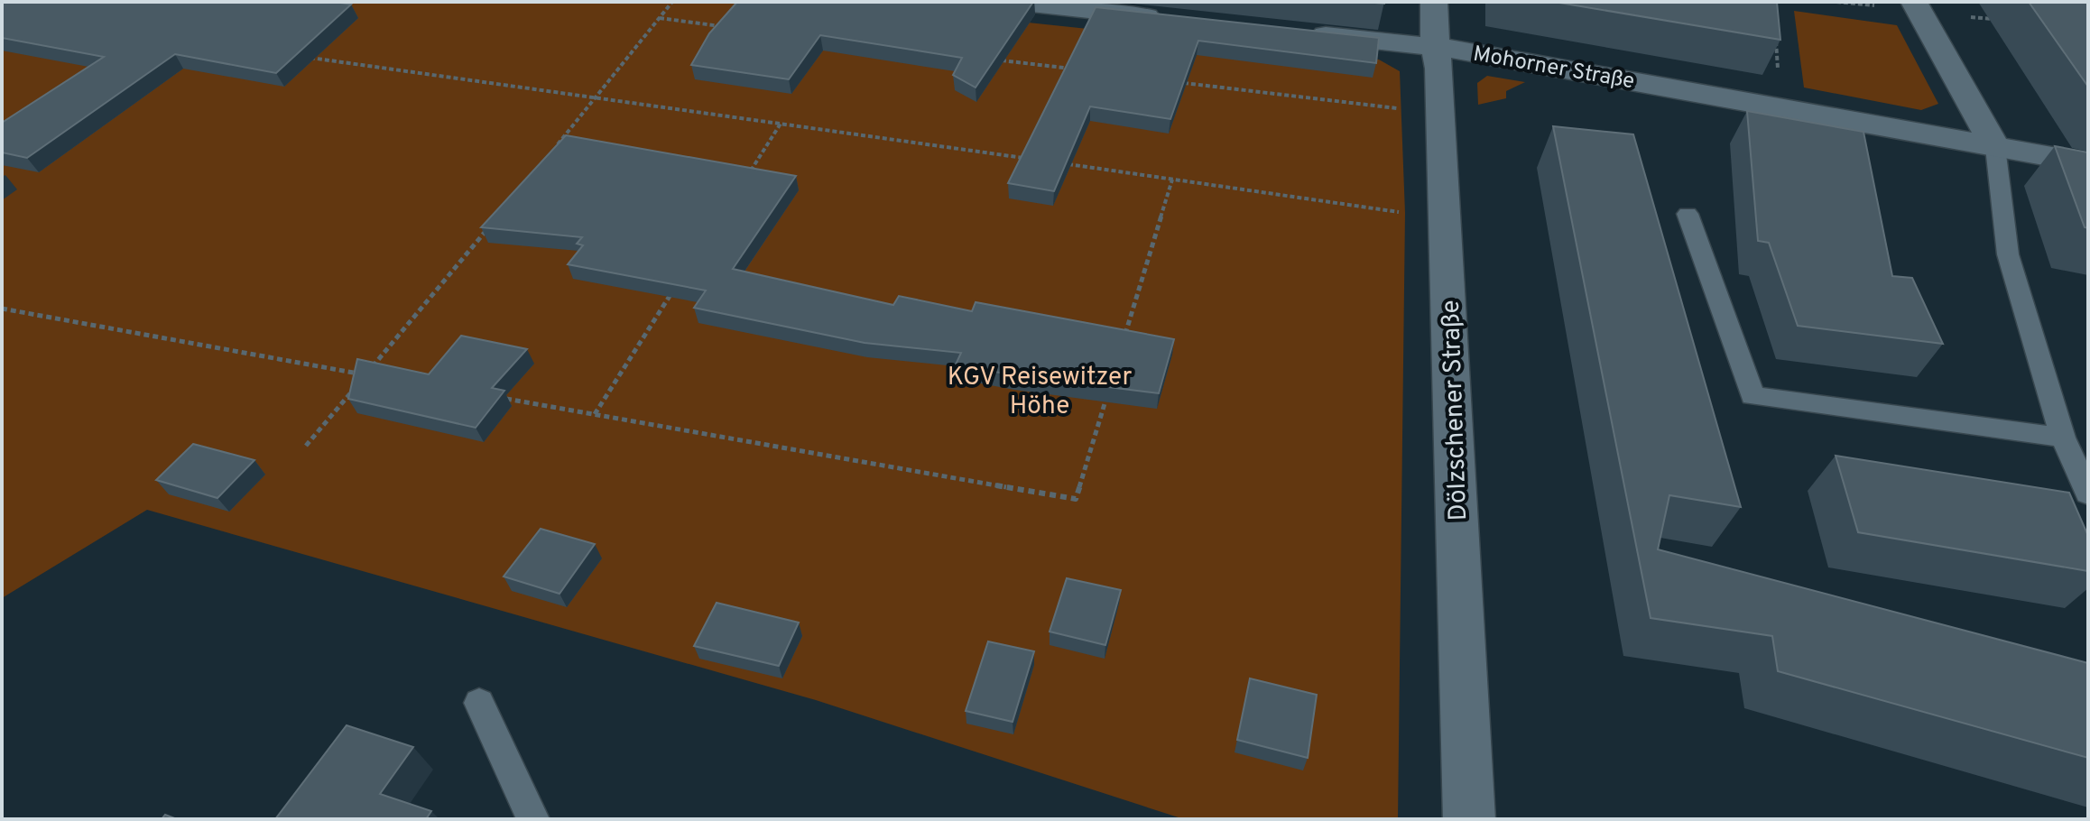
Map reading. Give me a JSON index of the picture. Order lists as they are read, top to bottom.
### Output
{
  "streets": {
    "street": ["Mohorner Straße", "Dölzschener Straße"]
  },
  "crossings": [
    ["Mohorner Straße", "Dölzschener Straße"]
  ],
  "parks": ["KGV Reisewitzer Höhe"]
}
